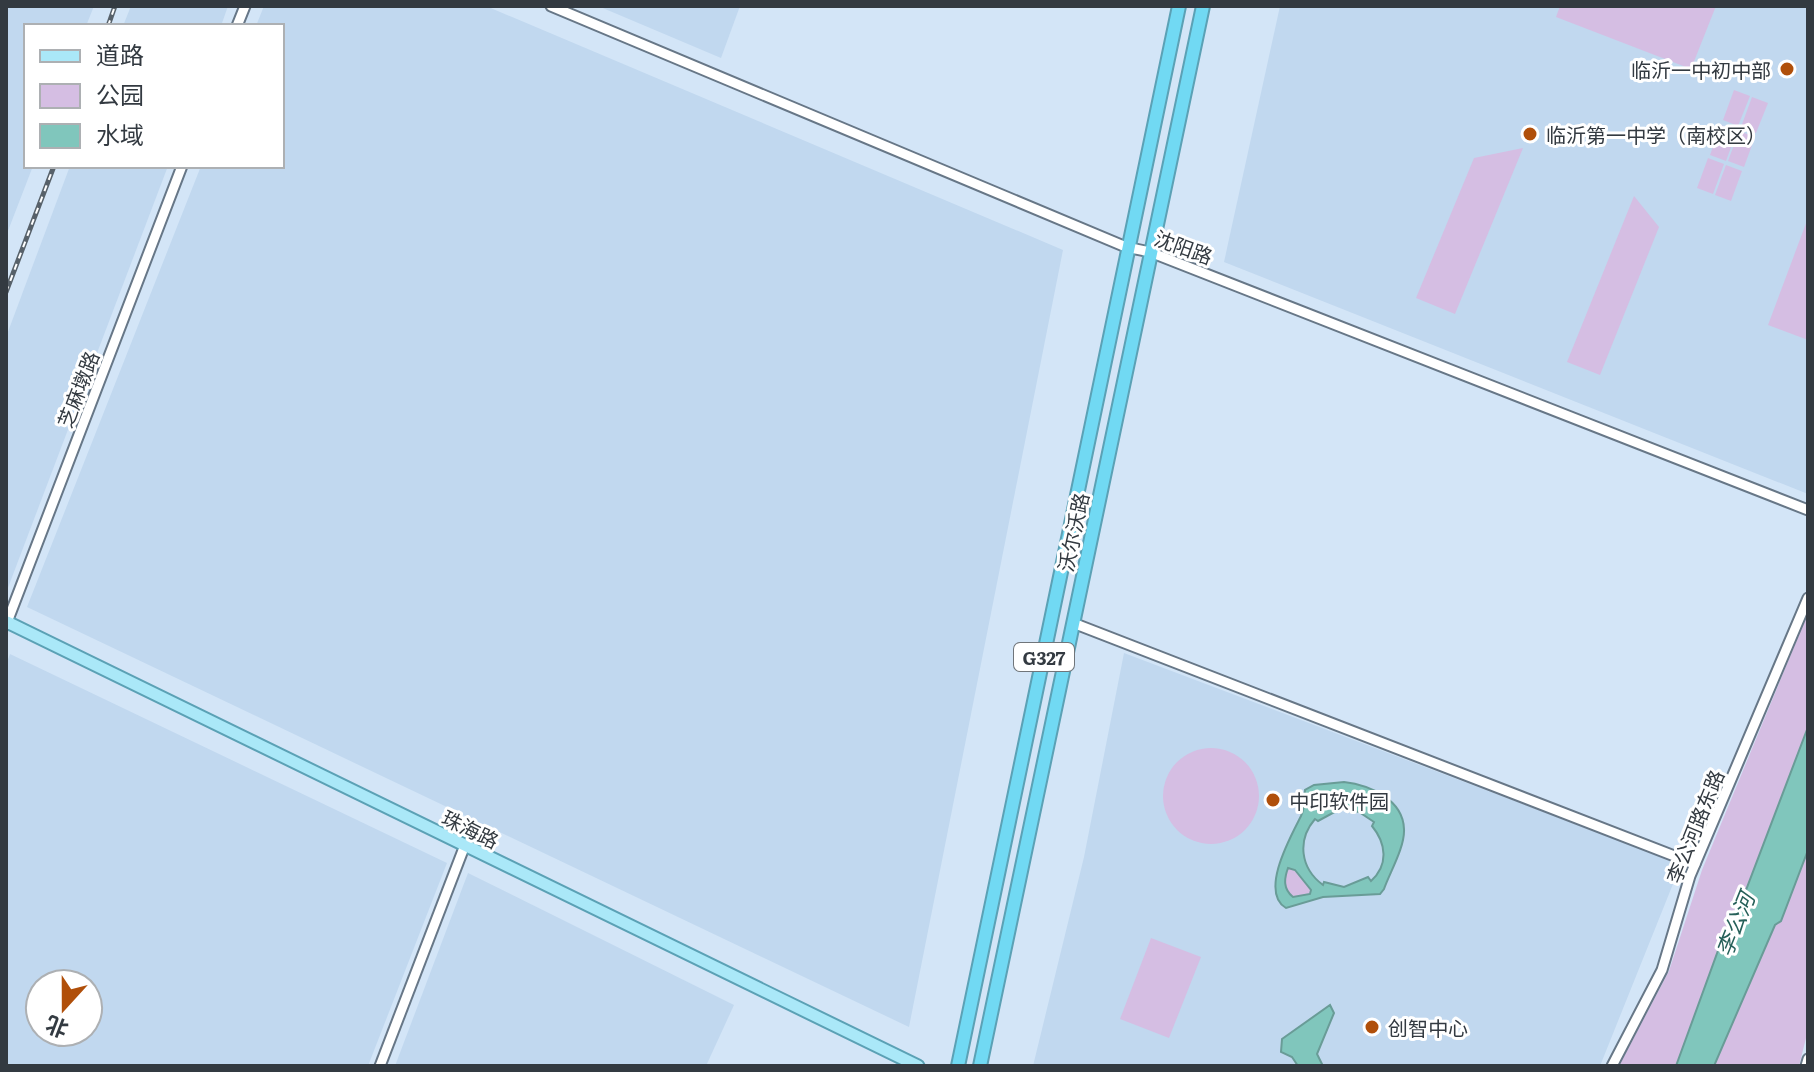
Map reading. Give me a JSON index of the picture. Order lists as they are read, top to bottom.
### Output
{
  "streets": {
    "highway": ["沃尔沃路", "G327"],
    "main road": ["珠海路"],
    "street": ["沈阳路", "芝麻墩路", "李公河路东路"]
  },
  "crossings": [
    ["沈阳路", "沃尔沃路"],
    ["芝麻墩路", "珠海路"]
  ],
  "water": ["李公河"],
  "places": [
    "临沂一中初中部",
    "临沂第一中学（南校区）",
    "中印软件园",
    "创智中心"
  ],
  "legend": ["道路", "公园", "水域"],
  "north": "bottom"
}
